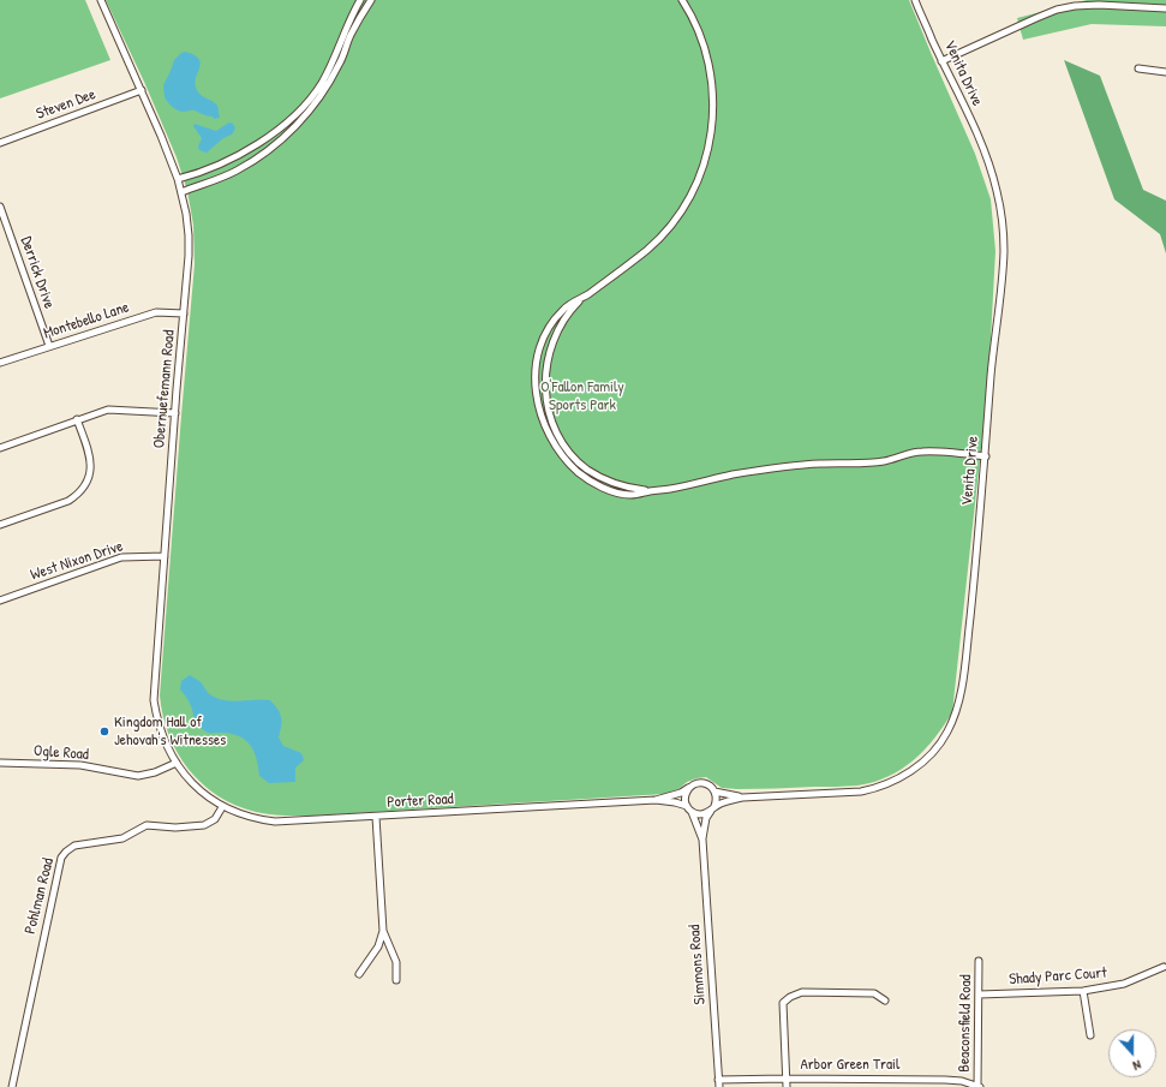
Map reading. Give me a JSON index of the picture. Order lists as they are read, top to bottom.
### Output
{
  "streets": {
    "street": [
      "Venita Drive",
      "Steven Dee",
      "Derrick Drive",
      "Montebello Lane",
      "Obernuefemann Road",
      "West Nixon Drive",
      "Ogle Road",
      "Porter Road",
      "Pohlman Road",
      "Simmons Road",
      "Shady Parc Court",
      "Beaconsfield Road",
      "Arbor Green Trail"
    ]
  },
  "crossings": [
    ["Venita Drive", "Porter Road"],
    ["Venita Drive", "Simmons Road"],
    ["Steven Dee", "Obernuefemann Road"],
    ["Derrick Drive", "Montebello Lane"],
    ["Montebello Lane", "Obernuefemann Road"],
    ["Obernuefemann Road", "West Nixon Drive"],
    ["Obernuefemann Road", "Ogle Road"],
    ["Obernuefemann Road", "Porter Road"],
    ["Porter Road", "Pohlman Road"],
    ["Porter Road", "Simmons Road"],
    ["Simmons Road", "Arbor Green Trail"],
    ["Shady Parc Court", "Beaconsfield Road"],
    ["Beaconsfield Road", "Arbor Green Trail"]
  ],
  "parks": ["O'Fallon Family Sports Park"],
  "places": ["Kingdom Hall of Jehovah's Witnesses"],
  "north": "bottom"
}
